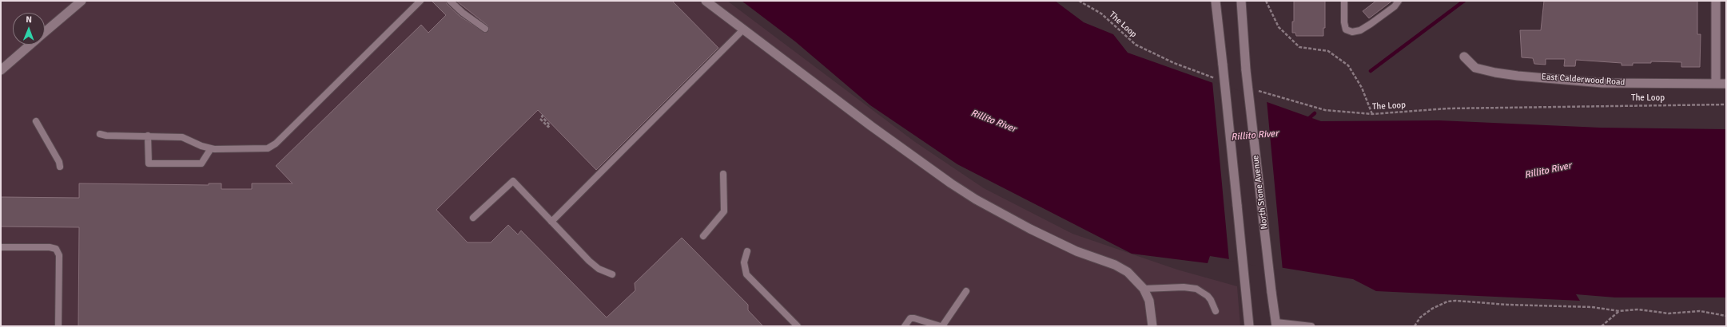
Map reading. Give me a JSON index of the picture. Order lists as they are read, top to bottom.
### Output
{
  "streets": {
    "street": ["East Calderwood Road", "North Stone Avenue"],
    "path": ["The Loop"]
  },
  "water": ["Rillito River"],
  "north": "top"
}
